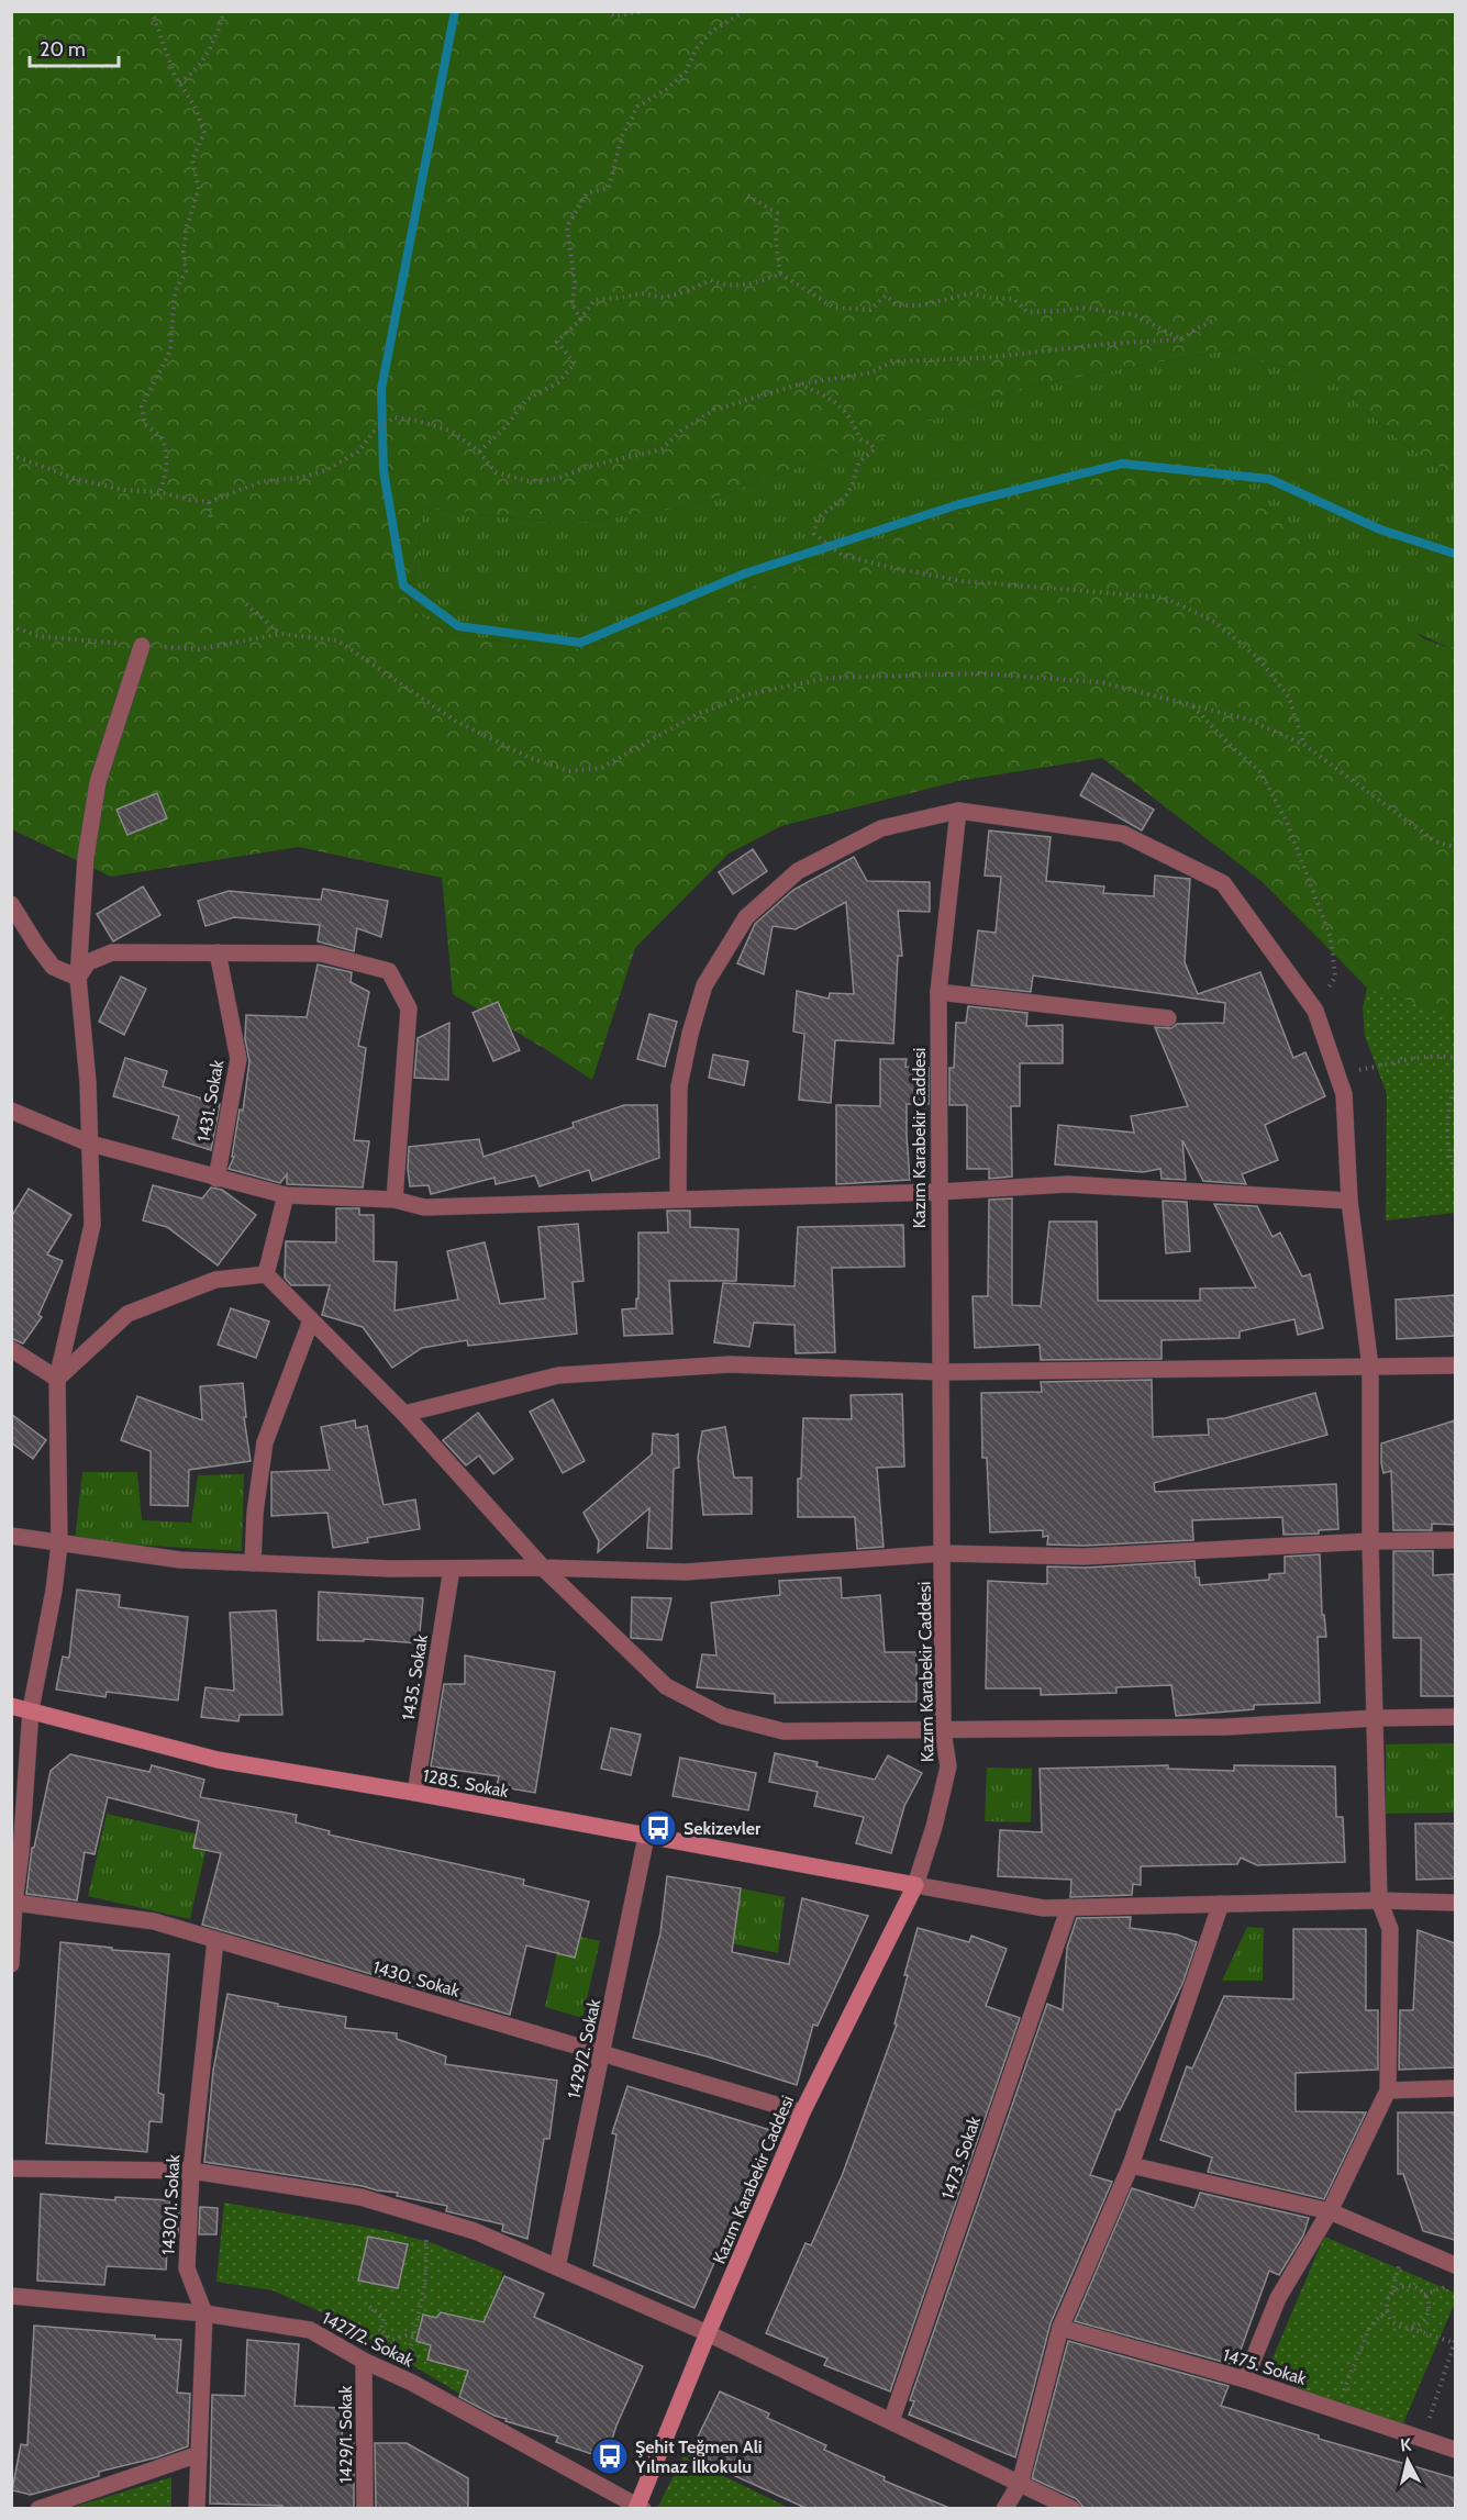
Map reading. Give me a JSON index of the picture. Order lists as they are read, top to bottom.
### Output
{
  "streets": {
    "street": [
      "1431. Sokak",
      "Kazım Karabekir Caddesi",
      "1435. Sokak",
      "1285. Sokak",
      "1430. Sokak",
      "1429/2. Sokak",
      "1473. Sokak",
      "1430/1. Sokak",
      "1427/2. Sokak",
      "1475. Sokak",
      "1429/1. Sokak"
    ]
  },
  "crossings": [
    ["Kazım Karabekir Caddesi", "1285. Sokak"],
    ["Kazım Karabekir Caddesi", "1430. Sokak"],
    ["Kazım Karabekir Caddesi", "1427/2. Sokak"],
    ["1435. Sokak", "1285. Sokak"],
    ["1285. Sokak", "1429/2. Sokak"],
    ["1430. Sokak", "1429/2. Sokak"],
    ["1430. Sokak", "1430/1. Sokak"],
    ["1430/1. Sokak", "1427/2. Sokak"],
    ["1427/2. Sokak", "1429/1. Sokak"]
  ],
  "places": {
    "bus stop": ["Sekizevler", "Şehit Teğmen Ali Yılmaz İlkokulu"]
  },
  "scale_bar": "20 m",
  "north": "top"
}
